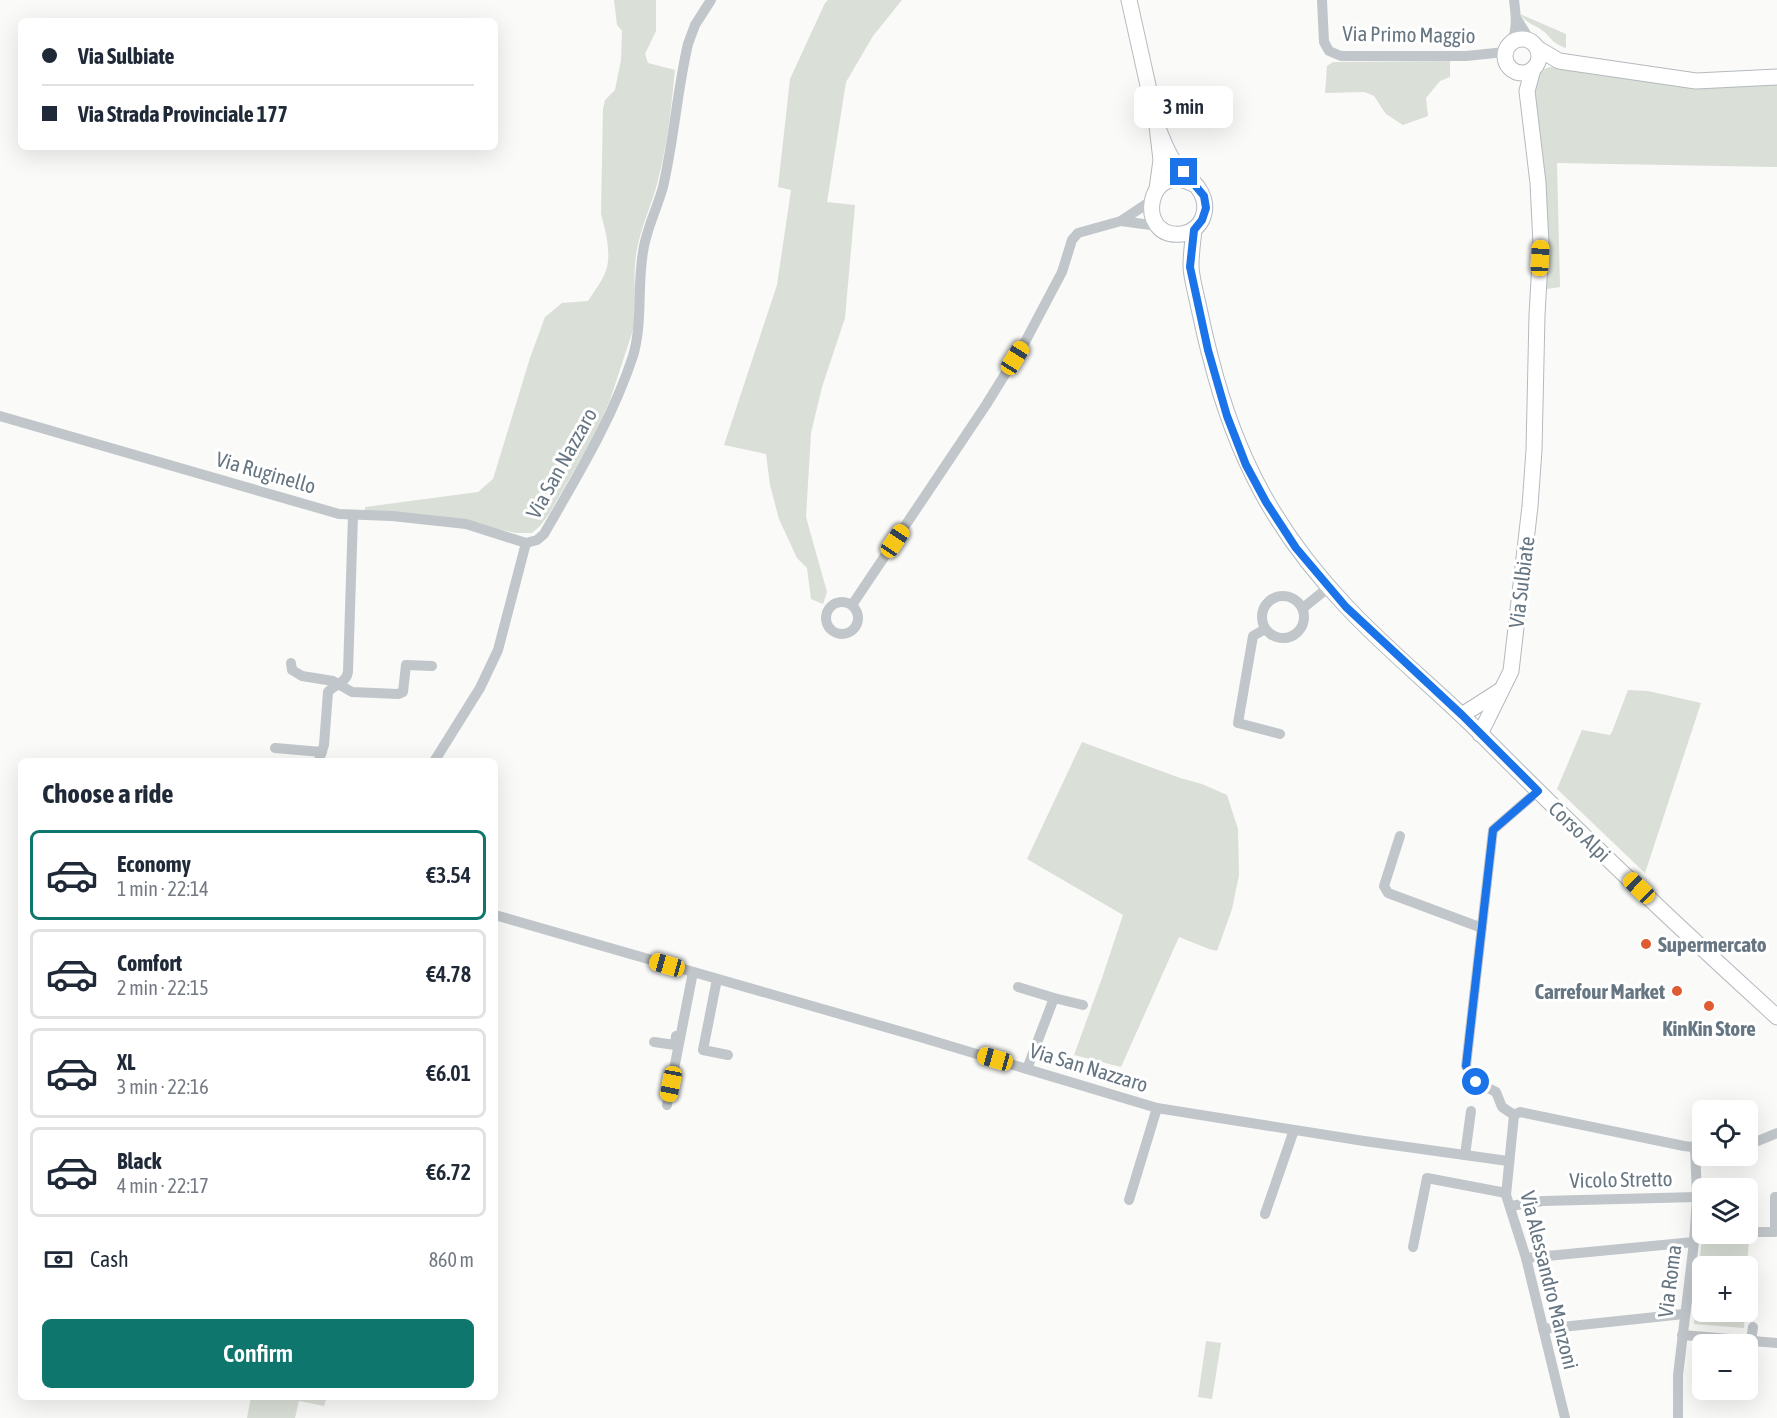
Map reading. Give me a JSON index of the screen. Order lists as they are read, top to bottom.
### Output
{
  "streets": {
    "main road": ["Via Sulbiate", "Corso Alpi"],
    "street": [
      "Via Primo Maggio",
      "Via San Nazzaro",
      "Via Ruginello",
      "Vicolo Stretto",
      "Via Alessandro Manzoni",
      "Via Roma"
    ]
  },
  "crossings": [
    ["Via San Nazzaro", "Via Ruginello"],
    ["Via San Nazzaro", "Via Alessandro Manzoni"],
    ["Via Sulbiate", "Corso Alpi"],
    ["Vicolo Stretto", "Via Alessandro Manzoni"]
  ],
  "places": ["Supermercato", "Carrefour Market", "KinKin Store"],
  "page": {
    "banner": ["Via Sulbiate", "Via Strada Provinciale 177"],
    "bubble": "3 min",
    "heading": "Choose a ride",
    "list": [
      {
        "name": "Economy",
        "note": "1 min · 22:14",
        "value": "€3.54"
      },
      {
        "name": "Comfort",
        "note": "2 min · 22:15",
        "value": "€4.78"
      },
      {
        "name": "XL",
        "note": "3 min · 22:16",
        "value": "€6.01"
      },
      {
        "name": "Black",
        "note": "4 min · 22:17",
        "value": "€6.72"
      }
    ],
    "map_buttons": ["+", "−"],
    "pay": ["Cash", "860 m"],
    "buttons": "Confirm"
  }
}
